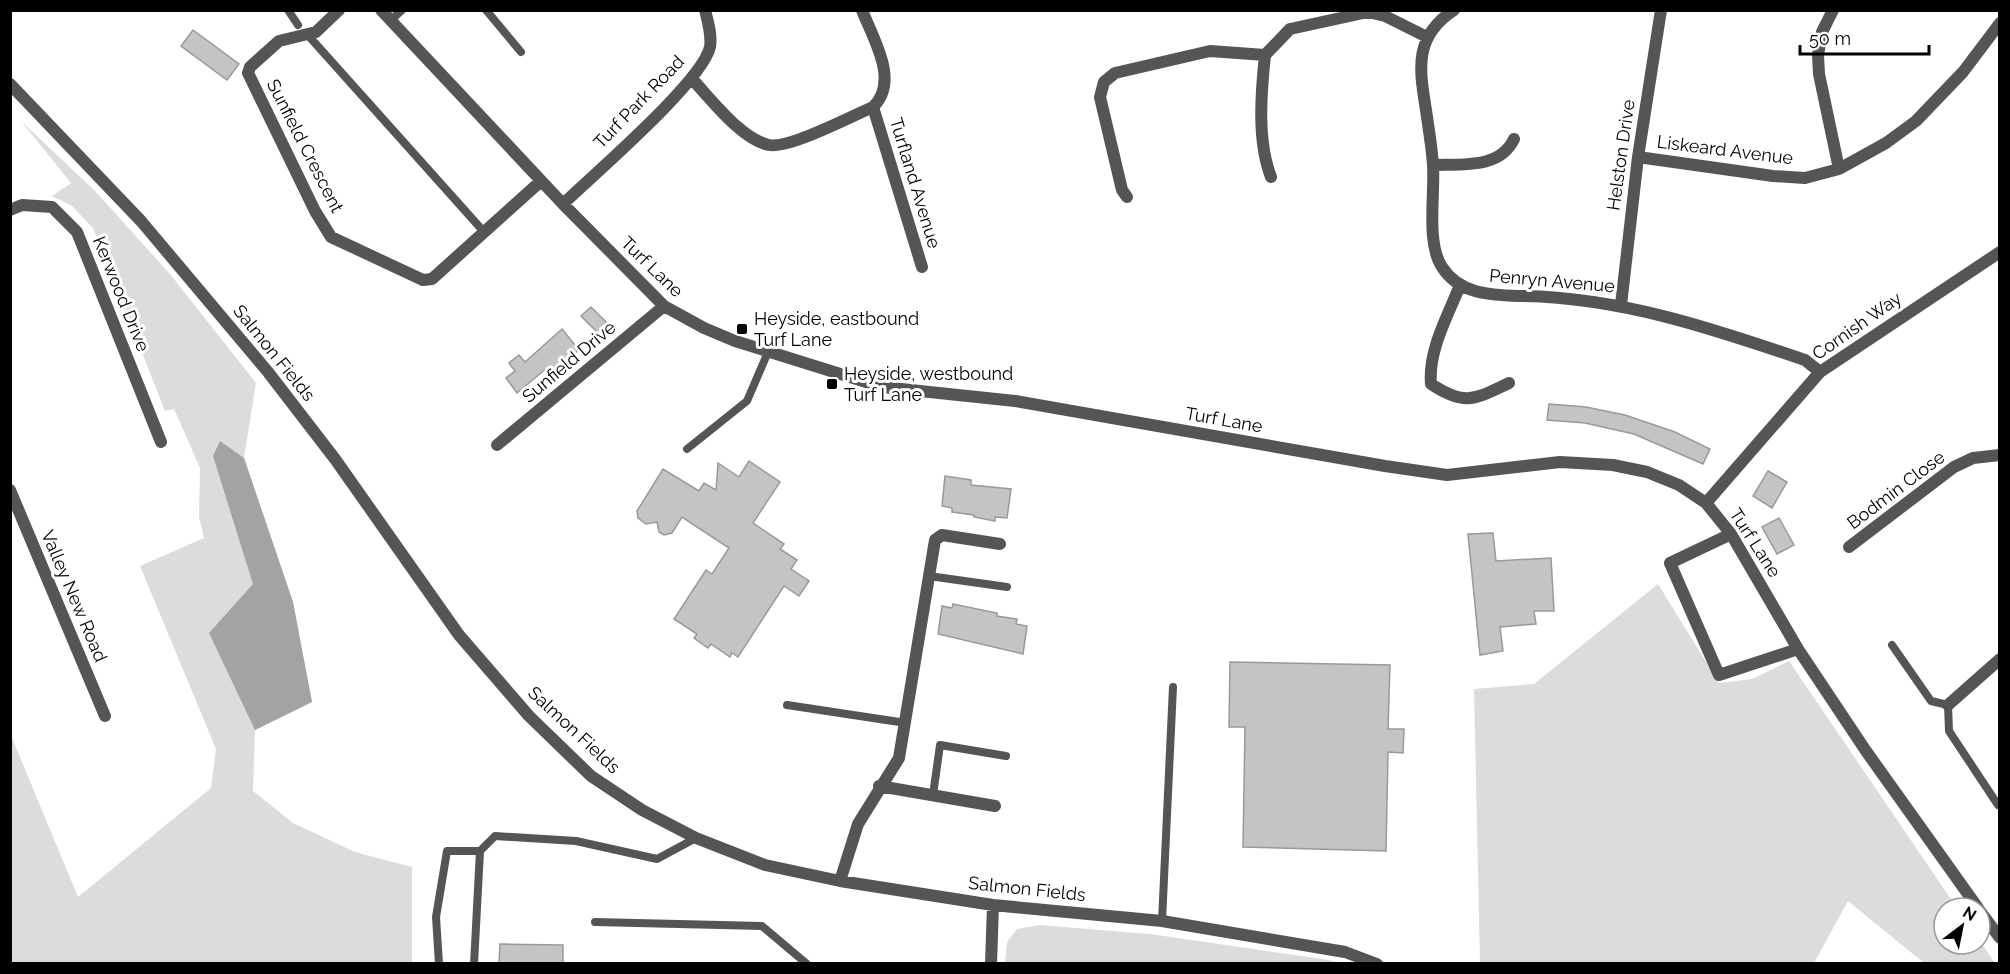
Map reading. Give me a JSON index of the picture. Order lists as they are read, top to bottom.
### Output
{
  "streets": {
    "street": [
      "Turf Park Road",
      "Sunfield Crescent",
      "Liskeard Avenue",
      "Helston Drive",
      "Turfland Avenue",
      "Turf Lane",
      "Penryn Avenue",
      "Kerwood Drive",
      "Cornish Way",
      "Salmon Fields",
      "Sunfield Drive",
      "Bodmin Close",
      "Valley New Road"
    ]
  },
  "crossings": [
    ["Turf Park Road", "Turf Lane"],
    ["Sunfield Crescent", "Turf Lane"],
    ["Liskeard Avenue", "Helston Drive"],
    ["Helston Drive", "Penryn Avenue"],
    ["Turf Lane", "Cornish Way"],
    ["Turf Lane", "Sunfield Drive"],
    ["Penryn Avenue", "Cornish Way"]
  ],
  "places": {
    "transit": ["Heyside, eastbound Turf Lane", "Heyside, westbound Turf Lane"]
  },
  "scale_bar": "50 m",
  "north": "top right"
}
